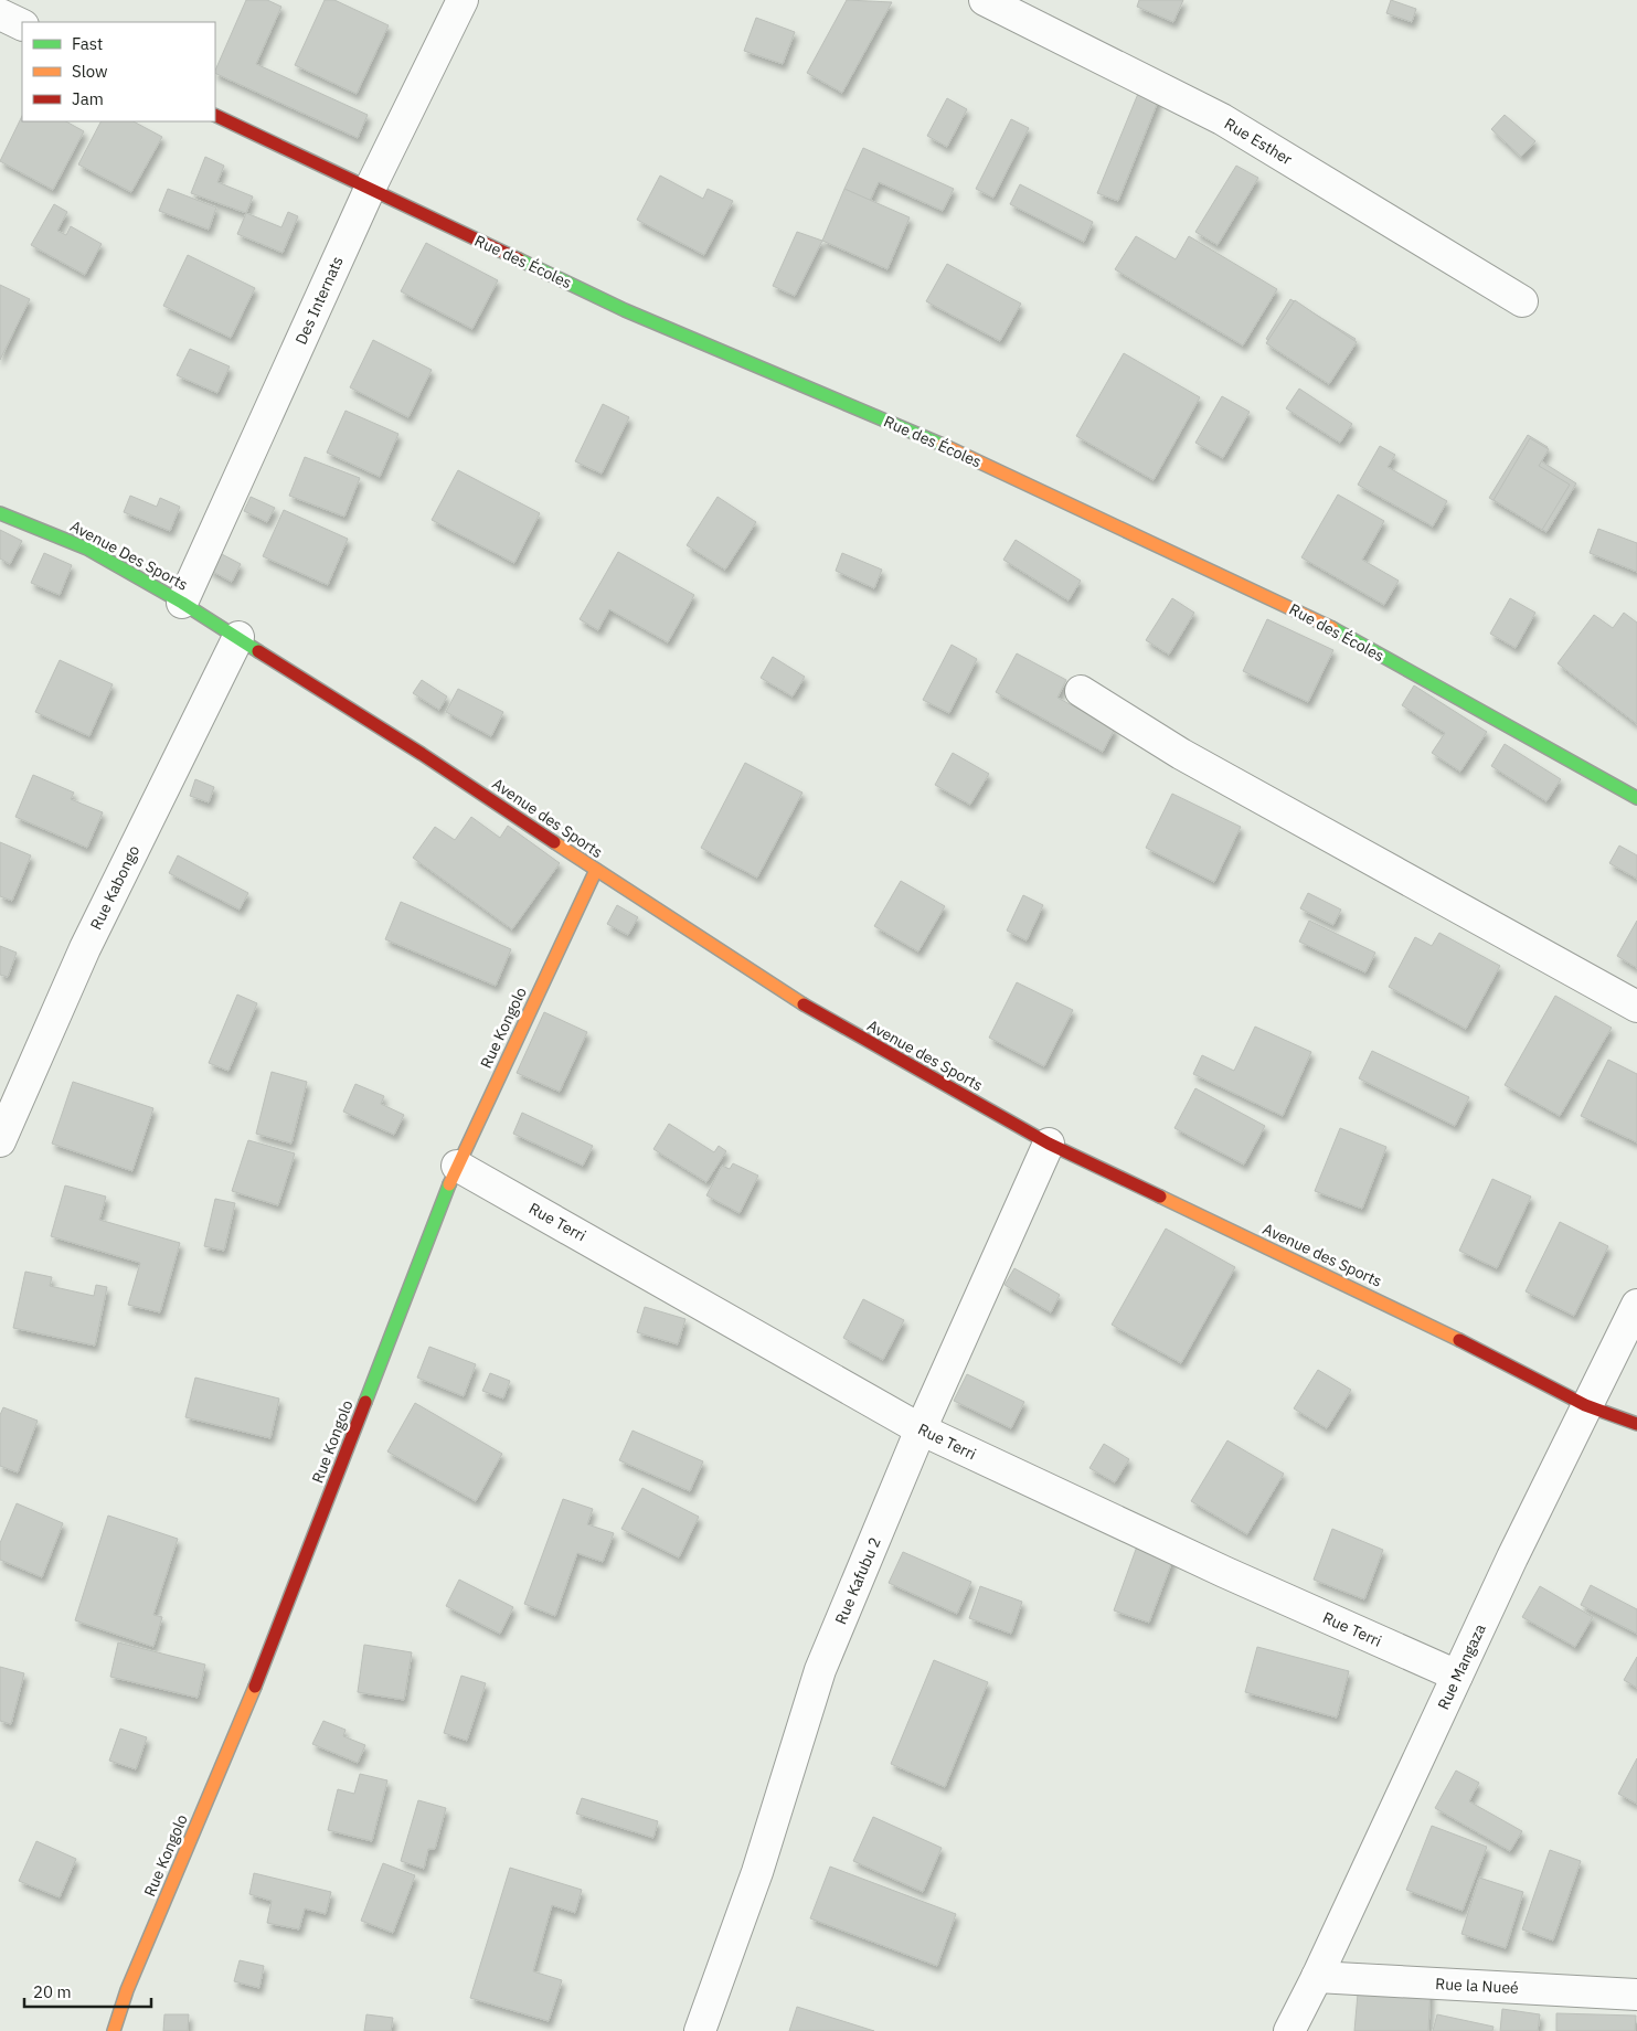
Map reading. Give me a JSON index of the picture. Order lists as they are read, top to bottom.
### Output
{
  "streets": {
    "street": [
      "Rue Esther",
      "Rue des Écoles",
      "Des Internats",
      "Avenue Des Sports",
      "Avenue des Sports",
      "Rue Kabongo",
      "Rue Kongolo",
      "Rue Terri",
      "Rue Kafubu 2",
      "Rue Mangaza",
      "Rue la Nueé"
    ]
  },
  "crossings": [
    ["Rue des Écoles", "Des Internats"],
    ["Des Internats", "Avenue Des Sports"],
    ["Avenue Des Sports", "Avenue des Sports"],
    ["Avenue Des Sports", "Rue Kabongo"],
    ["Avenue des Sports", "Rue Kabongo"],
    ["Avenue des Sports", "Rue Kongolo"],
    ["Avenue des Sports", "Rue Kafubu 2"],
    ["Avenue des Sports", "Rue Mangaza"],
    ["Rue Kongolo", "Rue Terri"],
    ["Rue Terri", "Rue Kafubu 2"],
    ["Rue Terri", "Rue Mangaza"],
    ["Rue Mangaza", "Rue la Nueé"]
  ],
  "legend": ["Fast", "Slow", "Jam"],
  "scale_bar": "20 m"
}
